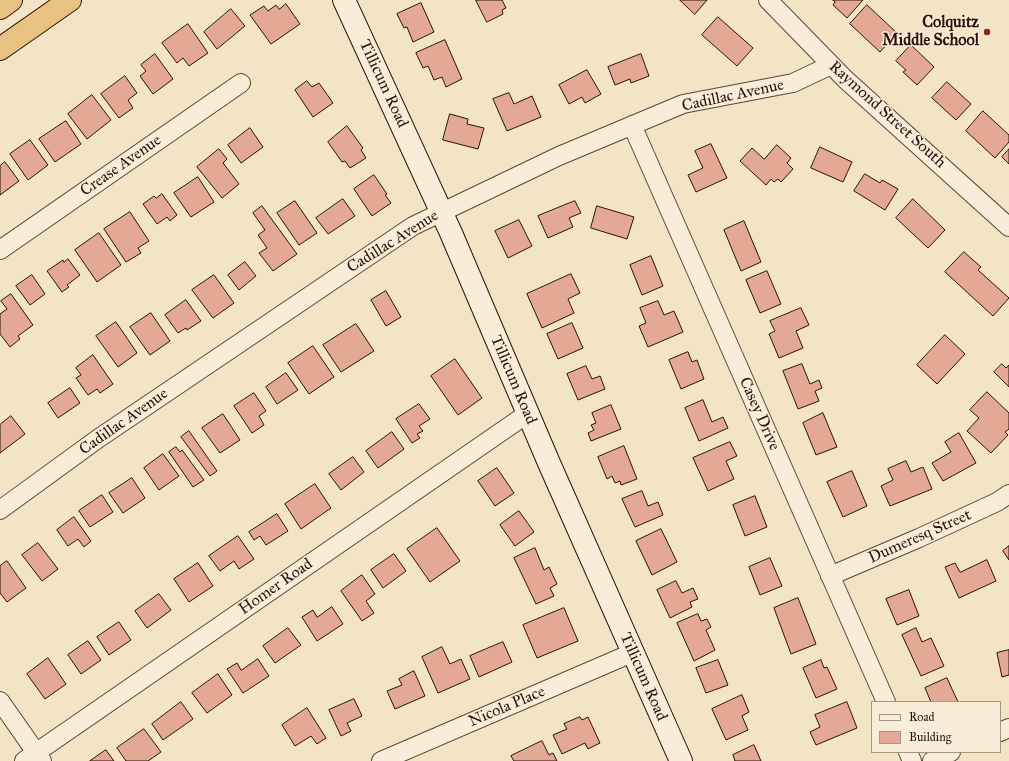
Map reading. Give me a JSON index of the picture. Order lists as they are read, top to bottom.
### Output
{
  "streets": {
    "main road": ["Tillicum Road"],
    "street": [
      "Cadillac Avenue",
      "Raymond Street South",
      "Crease Avenue",
      "Casey Drive",
      "Dumeresq Street",
      "Homer Road",
      "Nicola Place"
    ]
  },
  "crossings": [
    ["Tillicum Road", "Cadillac Avenue"],
    ["Tillicum Road", "Homer Road"],
    ["Tillicum Road", "Nicola Place"],
    ["Cadillac Avenue", "Raymond Street South"],
    ["Cadillac Avenue", "Casey Drive"],
    ["Casey Drive", "Dumeresq Street"]
  ],
  "places": ["Colquitz Middle School"],
  "legend": ["Road", "Building"]
}
